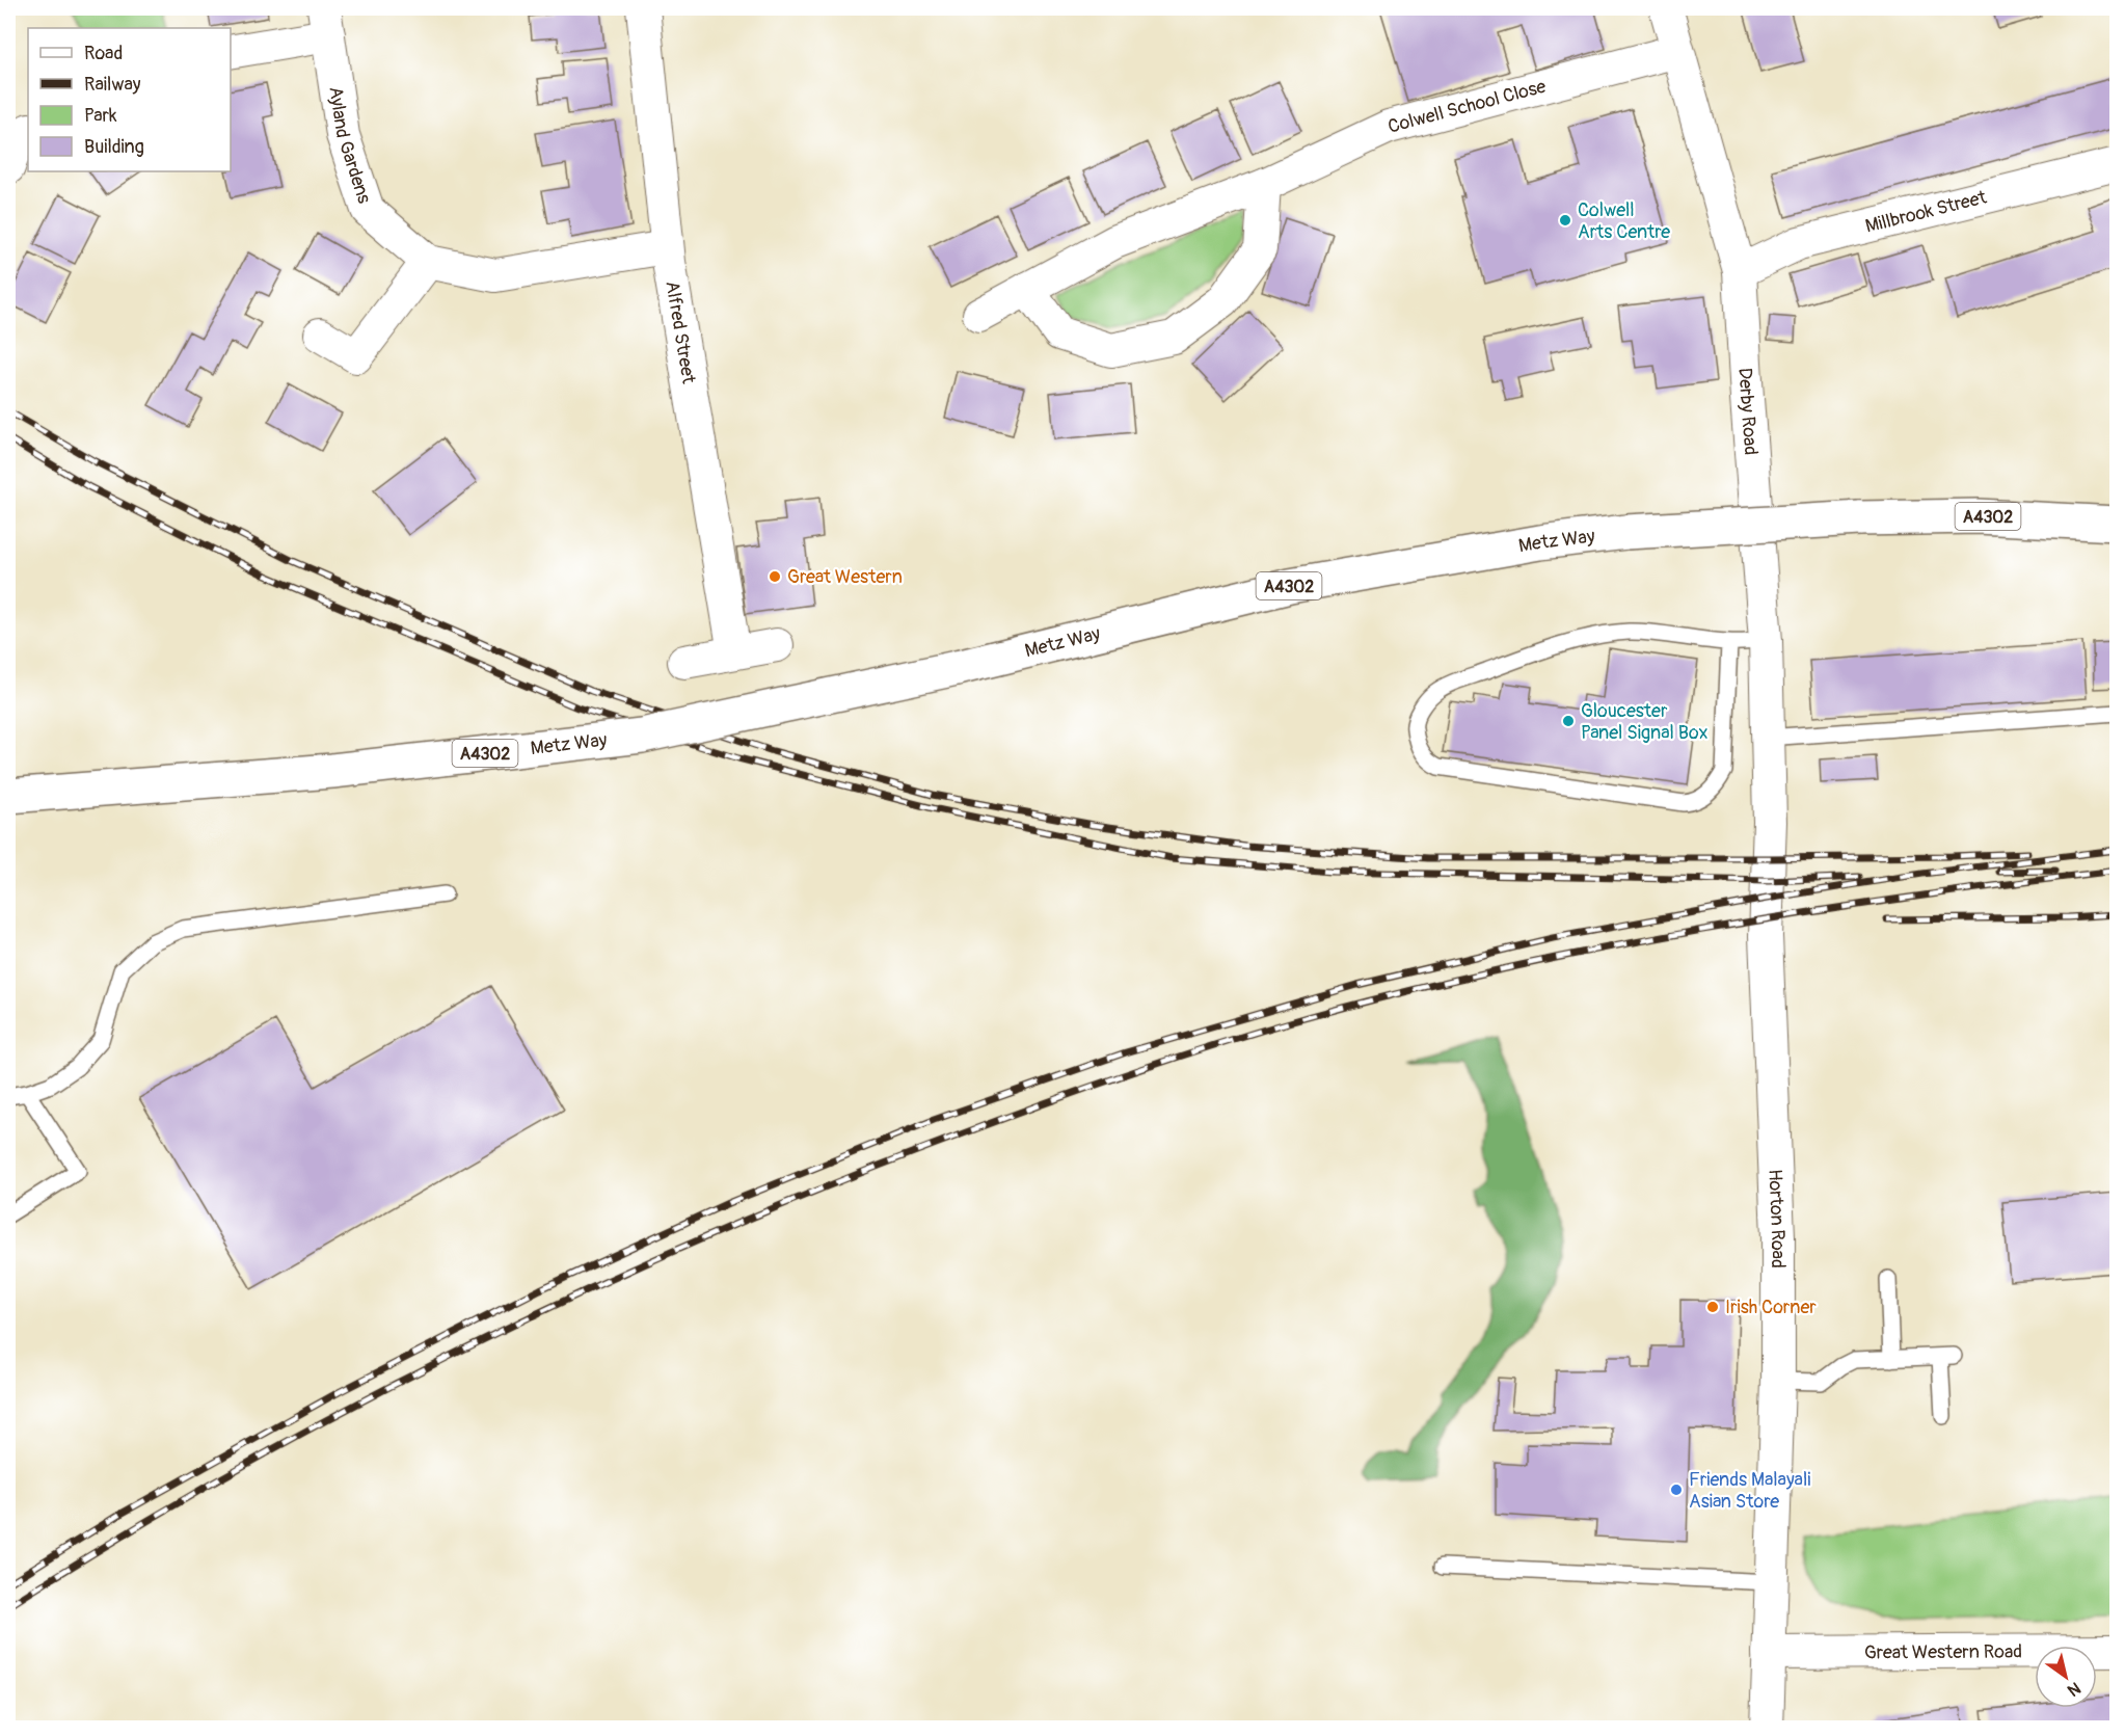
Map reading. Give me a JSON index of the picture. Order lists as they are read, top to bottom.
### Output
{
  "streets": {
    "main road": ["A4302", "Metz Way"],
    "street": [
      "Colwell School Close",
      "Ayland Gardens",
      "Millbrook Street",
      "Alfred Street",
      "Derby Road",
      "Horton Road",
      "Great Western Road"
    ]
  },
  "crossings": [
    ["Colwell School Close", "Derby Road"],
    ["Ayland Gardens", "Alfred Street"],
    ["Millbrook Street", "Derby Road"],
    ["Derby Road", "Horton Road"],
    ["Horton Road", "Great Western Road"]
  ],
  "places": [
    "Colwell Arts Centre",
    "Great Western",
    "Gloucester Panel Signal Box",
    "Irish Corner",
    "Friends Malayali Asian Store"
  ],
  "legend": [
    "Road",
    "Railway",
    "Park",
    "Building"
  ],
  "north": "bottom right"
}
